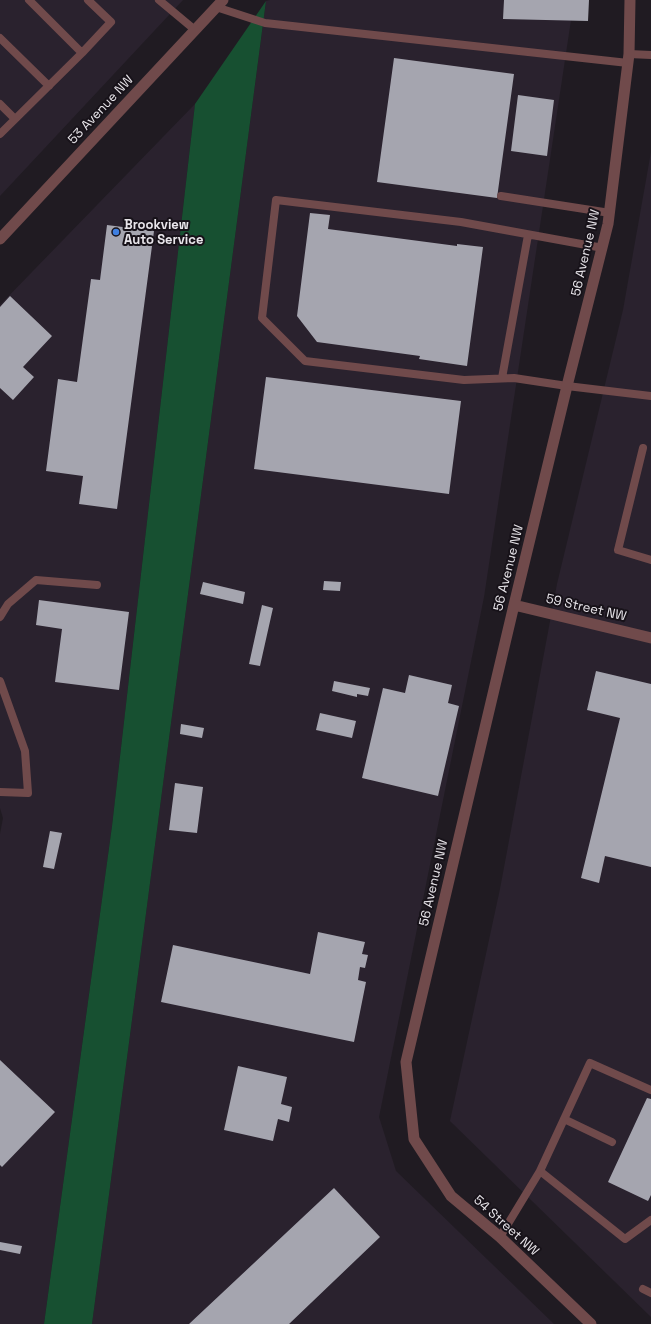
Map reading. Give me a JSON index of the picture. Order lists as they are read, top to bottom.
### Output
{
  "streets": {
    "street": [
      "53 Avenue NW",
      "56 Avenue NW",
      "59 Street NW",
      "54 Street NW"
    ]
  },
  "crossings": [
    ["56 Avenue NW", "59 Street NW"],
    ["56 Avenue NW", "54 Street NW"]
  ],
  "places": ["Brookview Auto Service"]
}
